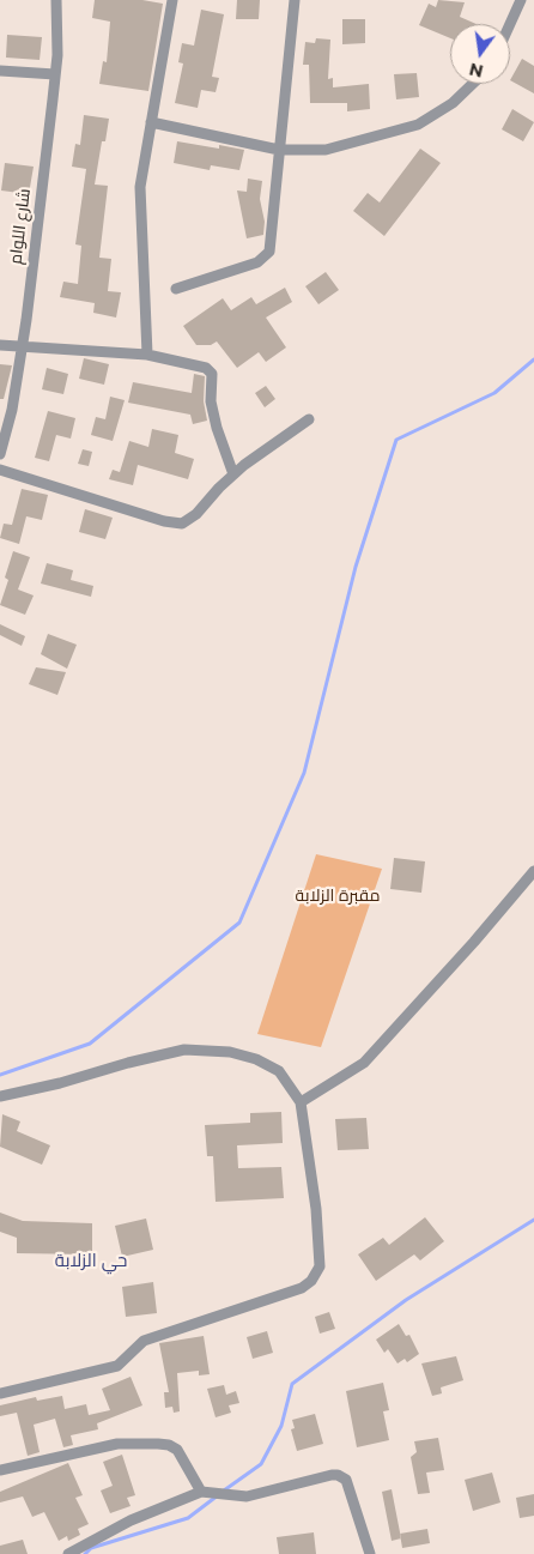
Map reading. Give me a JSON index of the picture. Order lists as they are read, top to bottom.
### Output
{
  "streets": {
    "street": ["شارع اللوام"]
  },
  "districts": ["حي الزلابة"],
  "parks": ["مقبرة الزلابة"],
  "north": "bottom"
}
